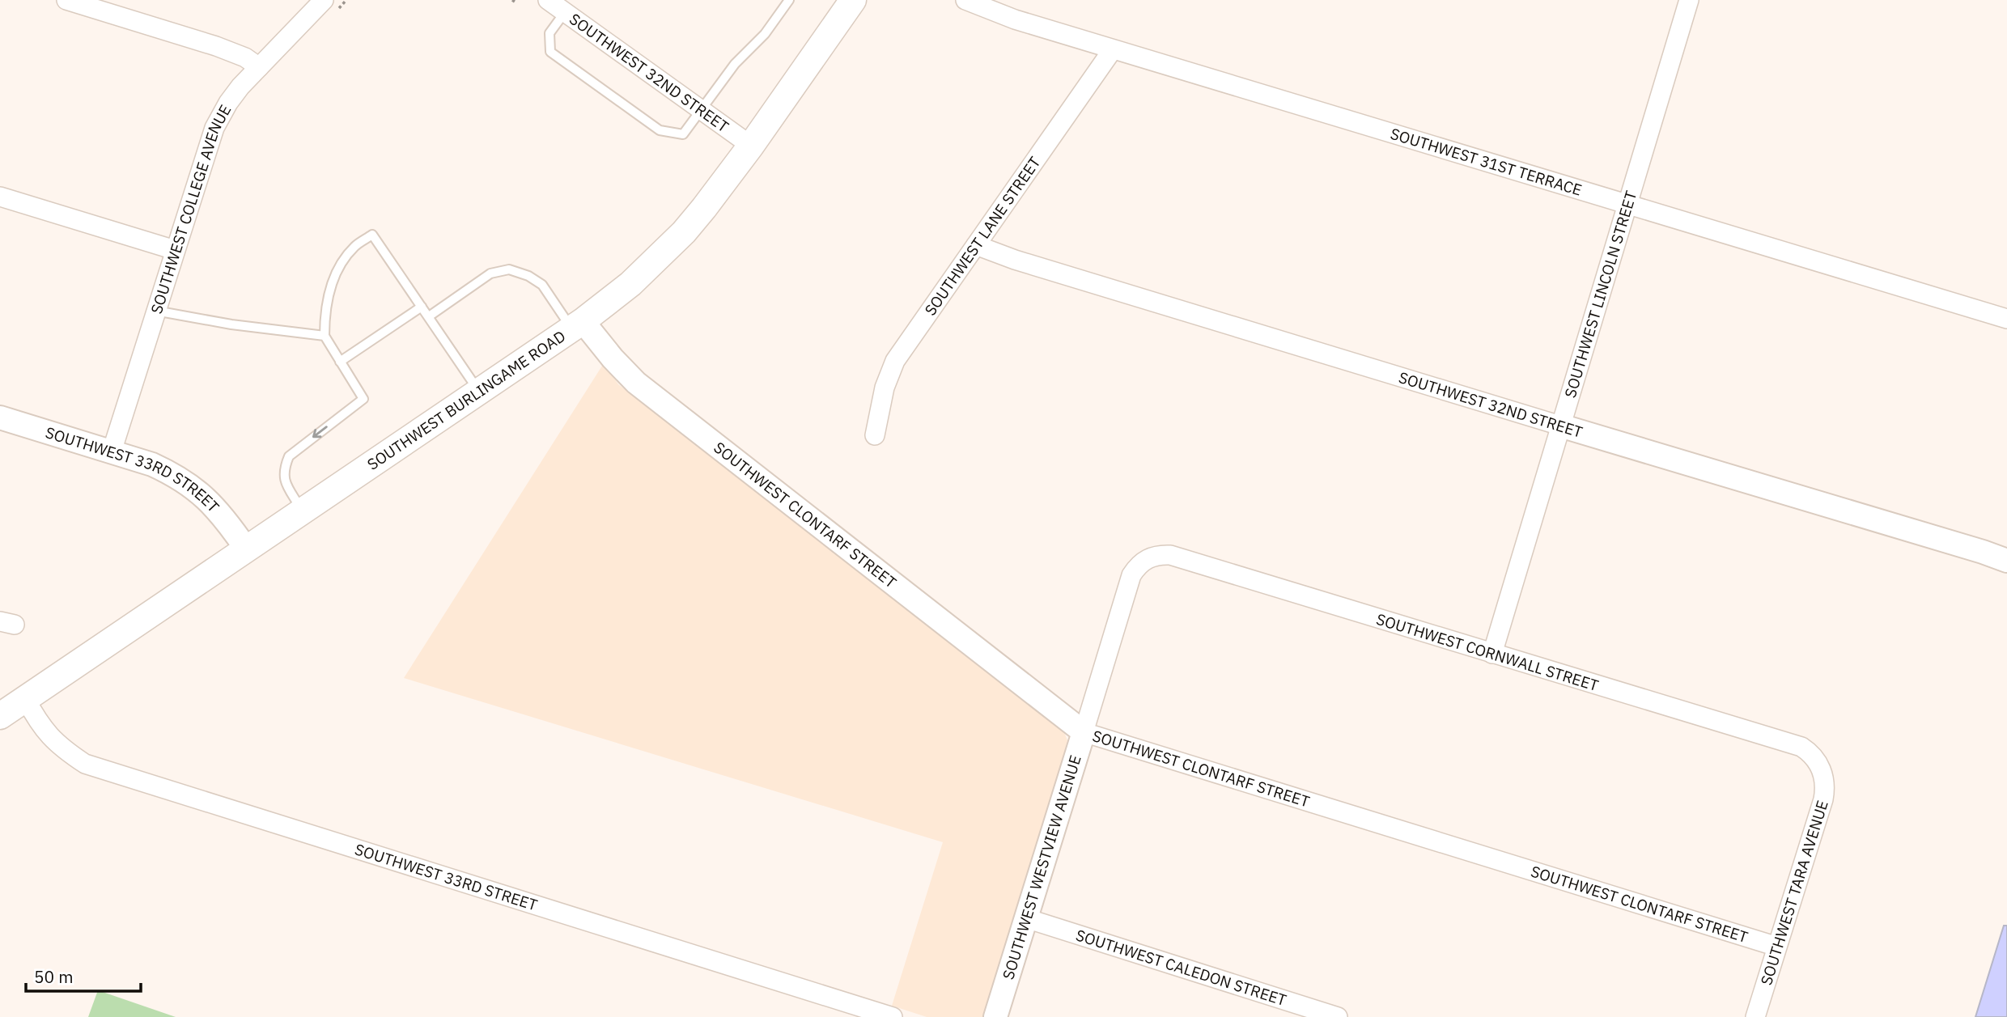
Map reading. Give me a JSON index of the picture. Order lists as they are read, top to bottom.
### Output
{
  "streets": {
    "main road": ["SOUTHWEST BURLINGAME ROAD"],
    "street": [
      "SOUTHWEST 32ND STREET",
      "SOUTHWEST 31ST TERRACE",
      "SOUTHWEST COLLEGE AVENUE",
      "SOUTHWEST LANE STREET",
      "SOUTHWEST LINCOLN STREET",
      "SOUTHWEST 33RD STREET",
      "SOUTHWEST CLONTARF STREET",
      "SOUTHWEST CORNWALL STREET",
      "SOUTHWEST WESTVIEW AVENUE",
      "SOUTHWEST TARA AVENUE",
      "SOUTHWEST CALEDON STREET"
    ]
  },
  "crossings": [
    ["SOUTHWEST 32ND STREET", "SOUTHWEST LANE STREET"],
    ["SOUTHWEST 32ND STREET", "SOUTHWEST LINCOLN STREET"],
    ["SOUTHWEST 32ND STREET", "SOUTHWEST BURLINGAME ROAD"],
    ["SOUTHWEST 31ST TERRACE", "SOUTHWEST LANE STREET"],
    ["SOUTHWEST 31ST TERRACE", "SOUTHWEST LINCOLN STREET"],
    ["SOUTHWEST COLLEGE AVENUE", "SOUTHWEST 33RD STREET"],
    ["SOUTHWEST LINCOLN STREET", "SOUTHWEST CORNWALL STREET"],
    ["SOUTHWEST BURLINGAME ROAD", "SOUTHWEST 33RD STREET"],
    ["SOUTHWEST BURLINGAME ROAD", "SOUTHWEST CLONTARF STREET"],
    ["SOUTHWEST CLONTARF STREET", "SOUTHWEST WESTVIEW AVENUE"],
    ["SOUTHWEST CLONTARF STREET", "SOUTHWEST TARA AVENUE"],
    ["SOUTHWEST CORNWALL STREET", "SOUTHWEST WESTVIEW AVENUE"],
    ["SOUTHWEST CORNWALL STREET", "SOUTHWEST TARA AVENUE"],
    ["SOUTHWEST WESTVIEW AVENUE", "SOUTHWEST CALEDON STREET"]
  ],
  "scale_bar": "50 m"
}
